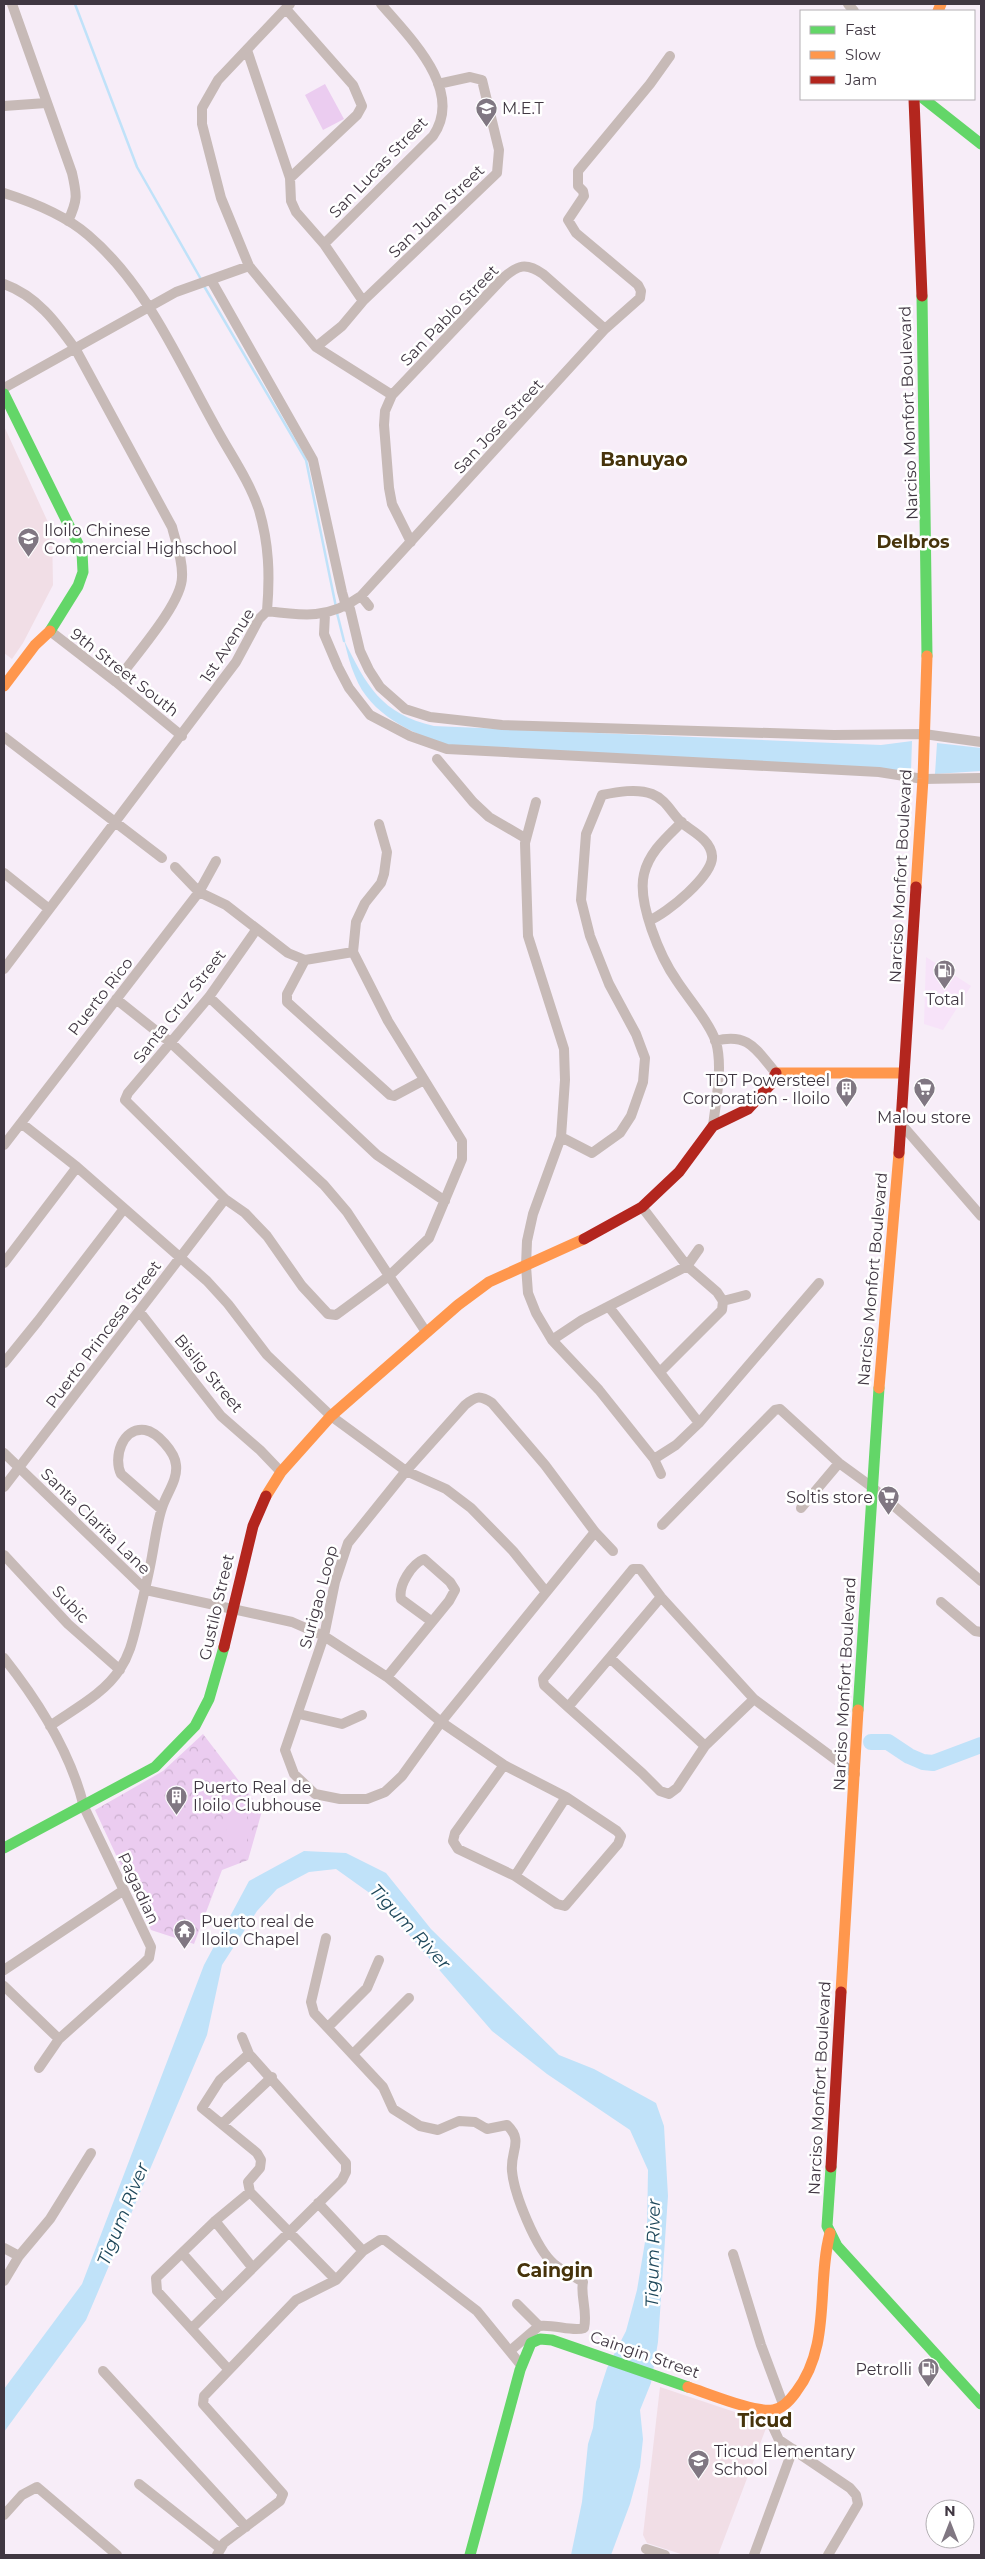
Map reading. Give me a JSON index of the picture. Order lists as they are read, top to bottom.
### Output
{
  "streets": {
    "main road": ["Narciso Monfort Boulevard", "Gustilo Street", "Caingin Street"],
    "street": [
      "San Lucas Street",
      "San Juan Street",
      "San Pablo Street",
      "San Jose Street",
      "1st Avenue",
      "9th Street South",
      "Puerto Rico",
      "Santa Cruz Street",
      "Puerto Princesa Street",
      "Bislig Street",
      "Santa Clarita Lane",
      "Surigao Loop",
      "Subic",
      "Pagadian"
    ]
  },
  "crossings": [
    ["San Lucas Street", "San Juan Street"],
    ["San Pablo Street", "San Jose Street"],
    ["1st Avenue", "9th Street South"],
    ["Santa Cruz Street", "Puerto Princesa Street"],
    ["Puerto Princesa Street", "Bislig Street"],
    ["Puerto Princesa Street", "Santa Clarita Lane"],
    ["Bislig Street", "Gustilo Street"],
    ["Santa Clarita Lane", "Surigao Loop"],
    ["Santa Clarita Lane", "Gustilo Street"],
    ["Gustilo Street", "Pagadian"]
  ],
  "districts": [
    "Banuyao",
    "Delbros",
    "Caingin",
    "Ticud"
  ],
  "water": ["Tigum River"],
  "places": {
    "school or university": ["M.E.T", "Iloilo Chinese Commercial Highschool", "Ticud Elementary School"],
    "fuel station": ["Total", "Petrolli"],
    "supermarket": ["Malou store", "Soltis store"],
    "building": ["TDT Powersteel Corporation - Iloilo", "Puerto Real de Iloilo Clubhouse"],
    "temple": ["Puerto real de Iloilo Chapel"]
  },
  "legend": ["Fast", "Slow", "Jam"],
  "north": "top"
}
